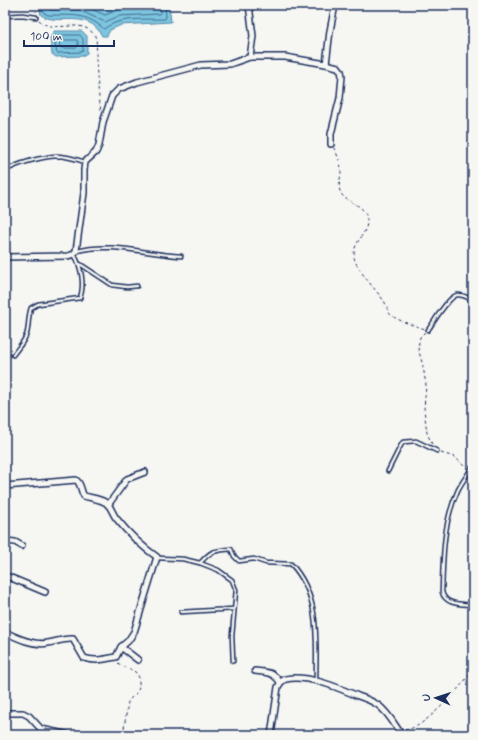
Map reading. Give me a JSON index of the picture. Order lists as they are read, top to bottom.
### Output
{
  "scale_bar": "100 m",
  "north": "left"
}
